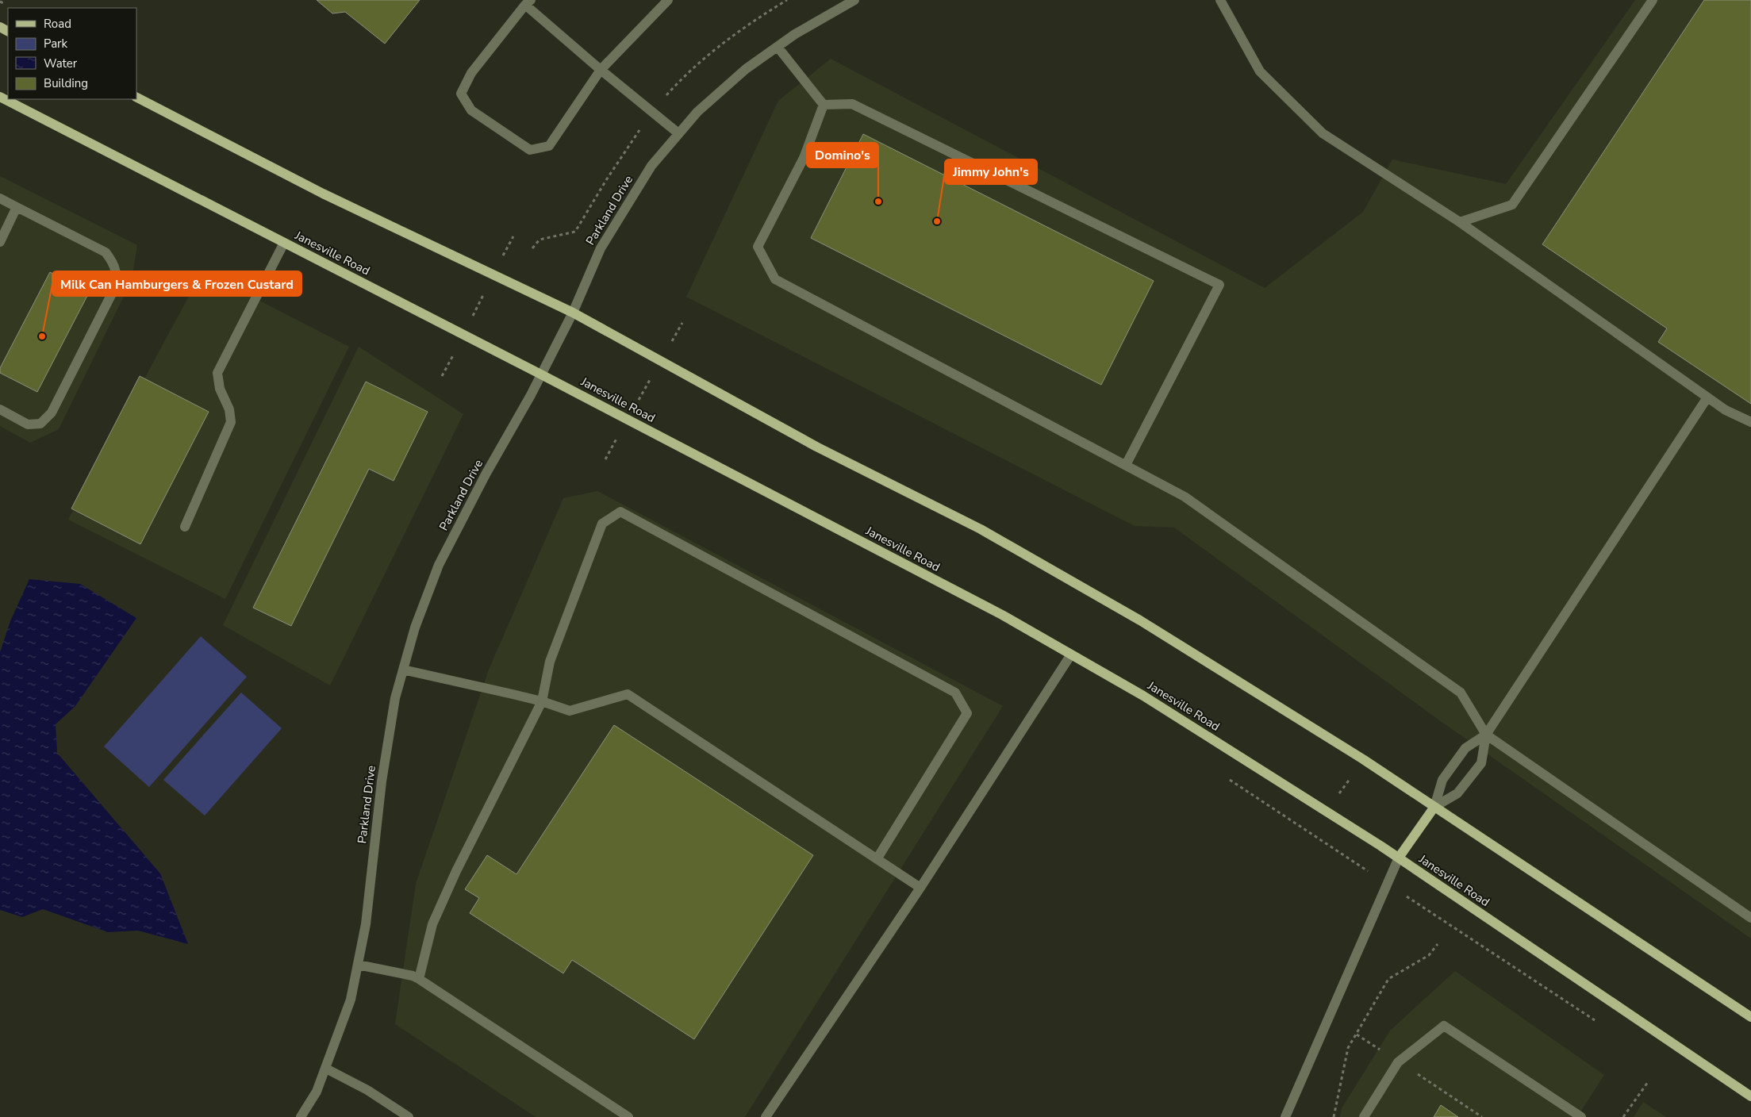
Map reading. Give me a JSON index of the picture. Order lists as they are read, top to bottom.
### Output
{
  "streets": {
    "main road": ["Janesville Road"],
    "street": ["Parkland Drive"]
  },
  "crossings": [
    ["Parkland Drive", "Janesville Road"]
  ],
  "places": ["Domino's", "Jimmy John's", "Milk Can Hamburgers & Frozen Custard"],
  "legend": [
    "Road",
    "Park",
    "Water",
    "Building"
  ]
}
